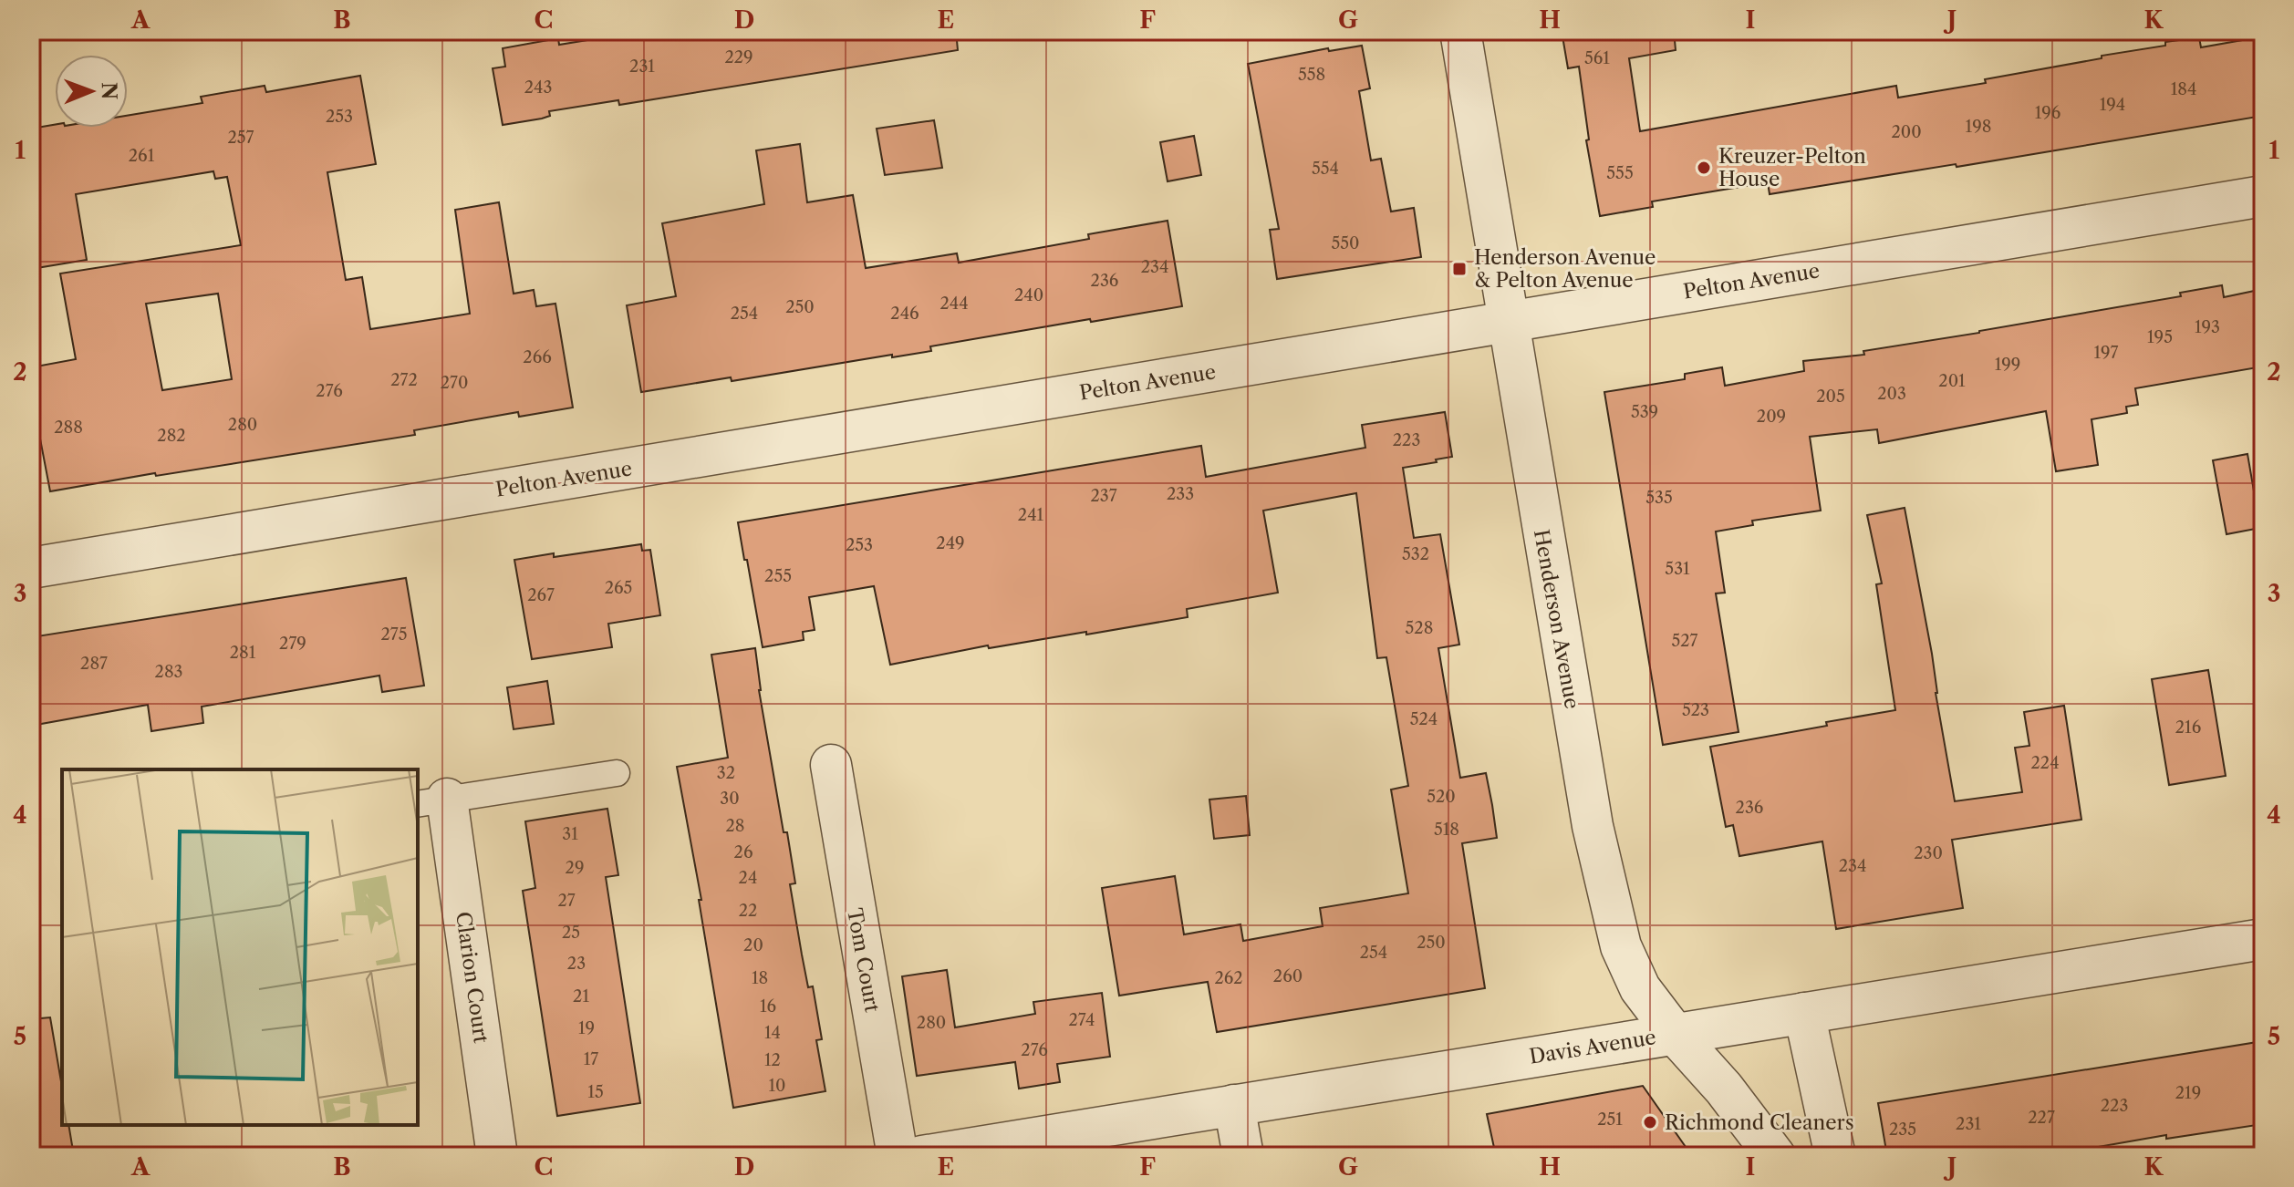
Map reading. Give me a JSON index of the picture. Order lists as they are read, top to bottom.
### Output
{
  "streets": {
    "street": [
      "Pelton Avenue",
      "Henderson Avenue",
      "Tom Court",
      "Clarion Court",
      "Davis Avenue"
    ]
  },
  "crossings": [
    ["Pelton Avenue", "Henderson Avenue"],
    ["Henderson Avenue", "Davis Avenue"]
  ],
  "places": {
    "other": ["Kreuzer-Pelton House", "Richmond Cleaners"],
    "transit": ["Henderson Avenue & Pelton Avenue"]
  },
  "house_numbers": [
    "229",
    "561",
    "231",
    "558",
    "243",
    "184",
    "194",
    "196",
    "253",
    "198",
    "200",
    "257",
    "261",
    "554",
    "555",
    "550",
    "234",
    "236",
    "240",
    "244",
    "250",
    "254",
    "246",
    "193",
    "195",
    "197",
    "266",
    "199",
    "272",
    "201",
    "270",
    "276",
    "203",
    "205",
    "539",
    "209",
    "280",
    "288",
    "282",
    "223",
    "233",
    "237",
    "535",
    "241",
    "249",
    "253",
    "532",
    "531",
    "255",
    "265",
    "267",
    "528",
    "275",
    "527",
    "279",
    "281",
    "287",
    "283",
    "523",
    "524",
    "216",
    "224",
    "32",
    "520",
    "30",
    "236",
    "28",
    "518",
    "31",
    "26",
    "230",
    "234",
    "29",
    "24",
    "27",
    "22",
    "25",
    "250",
    "20",
    "254",
    "23",
    "260",
    "18",
    "262",
    "21",
    "16",
    "274",
    "280",
    "19",
    "14",
    "276",
    "17",
    "12",
    "10",
    "15",
    "219",
    "223",
    "227",
    "251",
    "231",
    "235"
  ],
  "north": "right",
  "grid": {
    "columns": [
      "A",
      "B",
      "C",
      "D",
      "E",
      "F",
      "G",
      "H",
      "I",
      "J",
      "K"
    ],
    "rows": [
      "1",
      "2",
      "3",
      "4",
      "5"
    ]
  }
}
